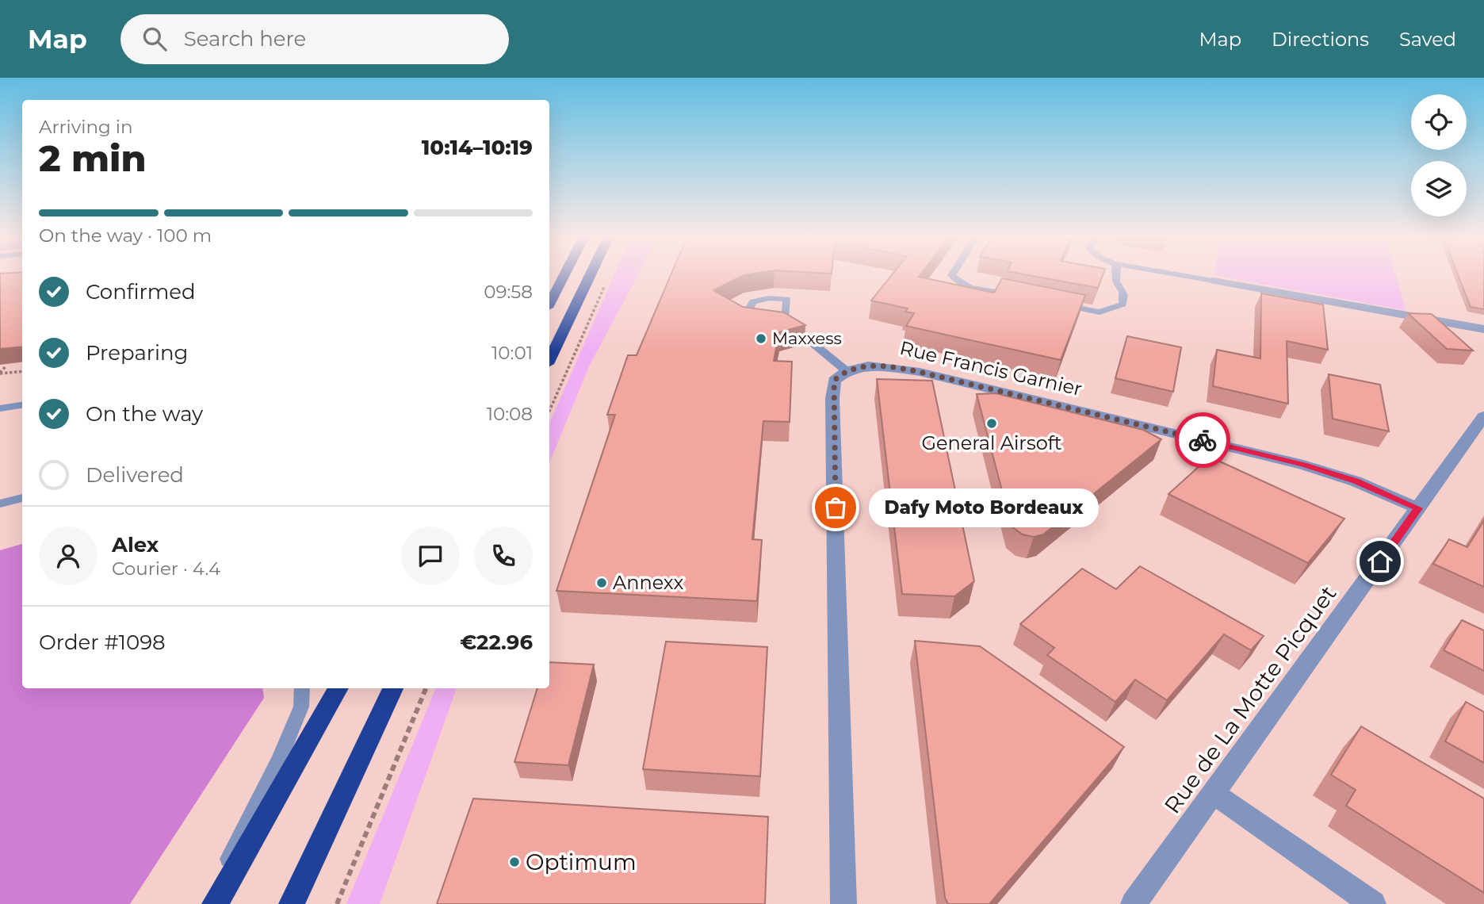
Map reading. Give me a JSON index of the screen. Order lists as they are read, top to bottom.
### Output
{
  "streets": {
    "street": ["Rue Francis Garnier", "Rue de La Motte Picquet"]
  },
  "crossings": [
    ["Rue Francis Garnier", "Rue de La Motte Picquet"]
  ],
  "places": [
    "Maxxess",
    "General Airsoft",
    "Dafy Moto Bordeaux",
    "Annexx",
    "Optimum"
  ],
  "page": {
    "header": "Map",
    "search": "Search here",
    "nav": ["Map", "Directions", "Saved"],
    "heading": ["2 min", "Arriving in", "10:14–10:19"],
    "panel": [
      "Alex",
      "Courier · 4.4",
      "Order #1098",
      "€22.96"
    ],
    "bar": "On the way · 100 m",
    "list": [
      ["Confirmed", "09:58"],
      ["Preparing", "10:01"],
      ["On the way", "10:08"],
      "Delivered"
    ],
    "bubble": "Dafy Moto Bordeaux"
  }
}
